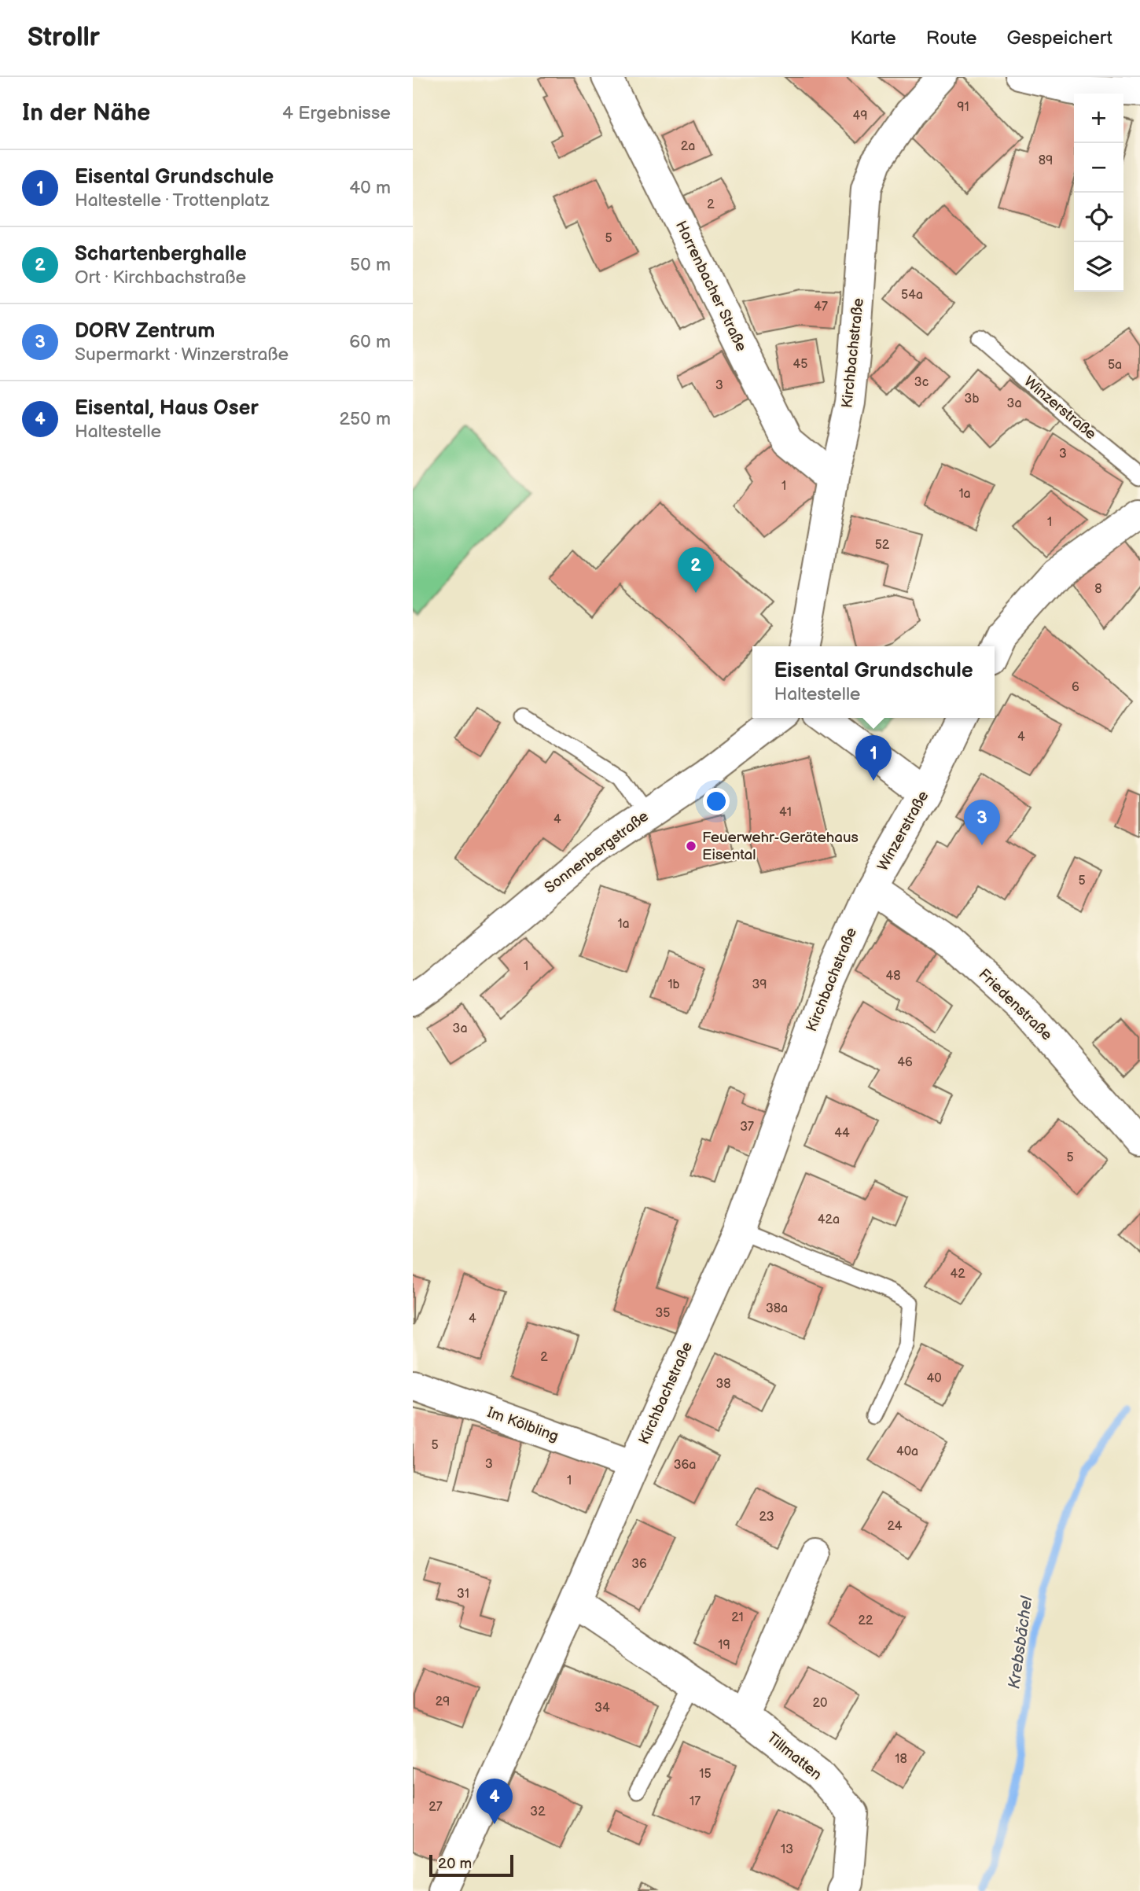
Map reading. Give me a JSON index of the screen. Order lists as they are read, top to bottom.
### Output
{
  "streets": {
    "street": [
      "Horrenbacher Straße",
      "Kirchbachstraße",
      "Winzerstraße",
      "Sonnenbergstraße",
      "Friedenstraße",
      "Im Kölbling",
      "Tillmatten"
    ]
  },
  "crossings": [
    ["Horrenbacher Straße", "Kirchbachstraße"],
    ["Kirchbachstraße", "Winzerstraße"],
    ["Kirchbachstraße", "Friedenstraße"],
    ["Kirchbachstraße", "Im Kölbling"],
    ["Kirchbachstraße", "Tillmatten"],
    ["Winzerstraße", "Friedenstraße"]
  ],
  "water": ["Krebsbächel"],
  "places": ["Feuerwehr-Gerätehaus Eisental"],
  "house_numbers": [
    "91",
    "49",
    "2a",
    "89",
    "2",
    "5",
    "54a",
    "47",
    "45",
    "5a",
    "3c",
    "3",
    "3b",
    "3a",
    "3",
    "1",
    "1a",
    "1",
    "52",
    "8",
    "6",
    "4",
    "41",
    "4",
    "5",
    "1a",
    "1",
    "48",
    "1b",
    "39",
    "3a",
    "46",
    "37",
    "44",
    "5",
    "42a",
    "42",
    "38a",
    "35",
    "4",
    "2",
    "40",
    "38",
    "5",
    "40a",
    "3",
    "36a",
    "1",
    "23",
    "24",
    "36",
    "31",
    "21",
    "22",
    "19",
    "29",
    "20",
    "34",
    "18",
    "15",
    "17",
    "27",
    "32",
    "13"
  ],
  "scale_bar": "20 m",
  "page": {
    "header": "Strollr",
    "nav": ["Karte", "Route", "Gespeichert"],
    "heading": ["In der Nähe", "4 Ergebnisse"],
    "map_buttons": ["+", "−"],
    "list": [
      {
        "mark": "1",
        "name": "Eisental Grundschule",
        "note": "Haltestelle · Trottenplatz",
        "value": "40 m"
      },
      {
        "mark": "2",
        "name": "Schartenberghalle",
        "note": "Ort · Kirchbachstraße",
        "value": "50 m"
      },
      {
        "mark": "3",
        "name": "DORV Zentrum",
        "note": "Supermarkt · Winzerstraße",
        "value": "60 m"
      },
      {
        "mark": "4",
        "name": "Eisental, Haus Oser",
        "note": "Haltestelle",
        "value": "250 m"
      }
    ],
    "pins": [
      "2",
      "1",
      "3",
      "4"
    ],
    "popup": ["Eisental Grundschule", "Haltestelle"],
    "scale": "20 m"
  }
}
